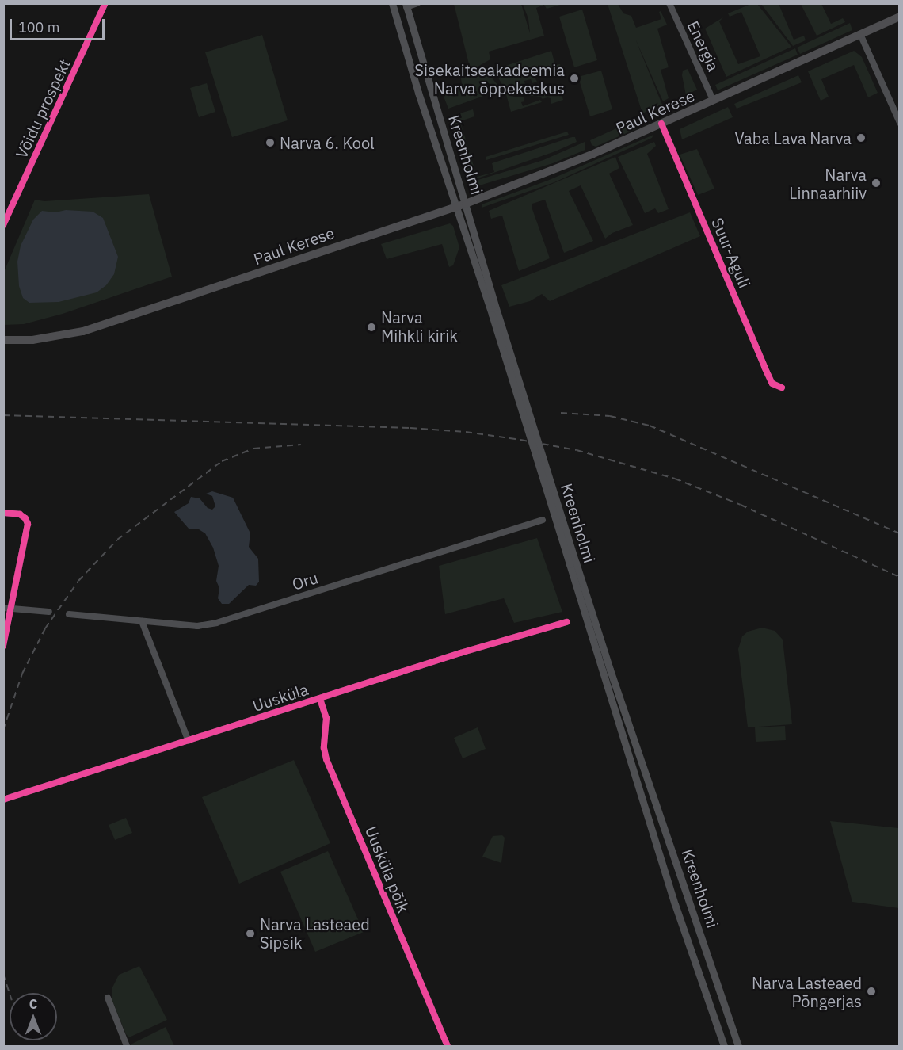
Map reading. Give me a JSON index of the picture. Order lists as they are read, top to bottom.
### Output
{
  "streets": {
    "highway": ["Paul Kerese"],
    "main road": ["Kreenholmi"],
    "street": [
      "Energia",
      "Võidu prospekt",
      "Suur-Aguli",
      "Oru",
      "Uusküla",
      "Uusküla põik"
    ]
  },
  "crossings": [
    ["Energia", "Paul Kerese"],
    ["Paul Kerese", "Kreenholmi"],
    ["Paul Kerese", "Suur-Aguli"],
    ["Uusküla", "Uusküla põik"]
  ],
  "places": [
    "Sisekaitseakadeemia Narva õppekeskus",
    "Vaba Lava Narva",
    "Narva 6. Kool",
    "Narva Linnaarhiiv",
    "Narva Mihkli kirik",
    "Narva Lasteaed Sipsik",
    "Narva Lasteaed Põngerjas"
  ],
  "scale_bar": "100 m",
  "north": "top"
}
